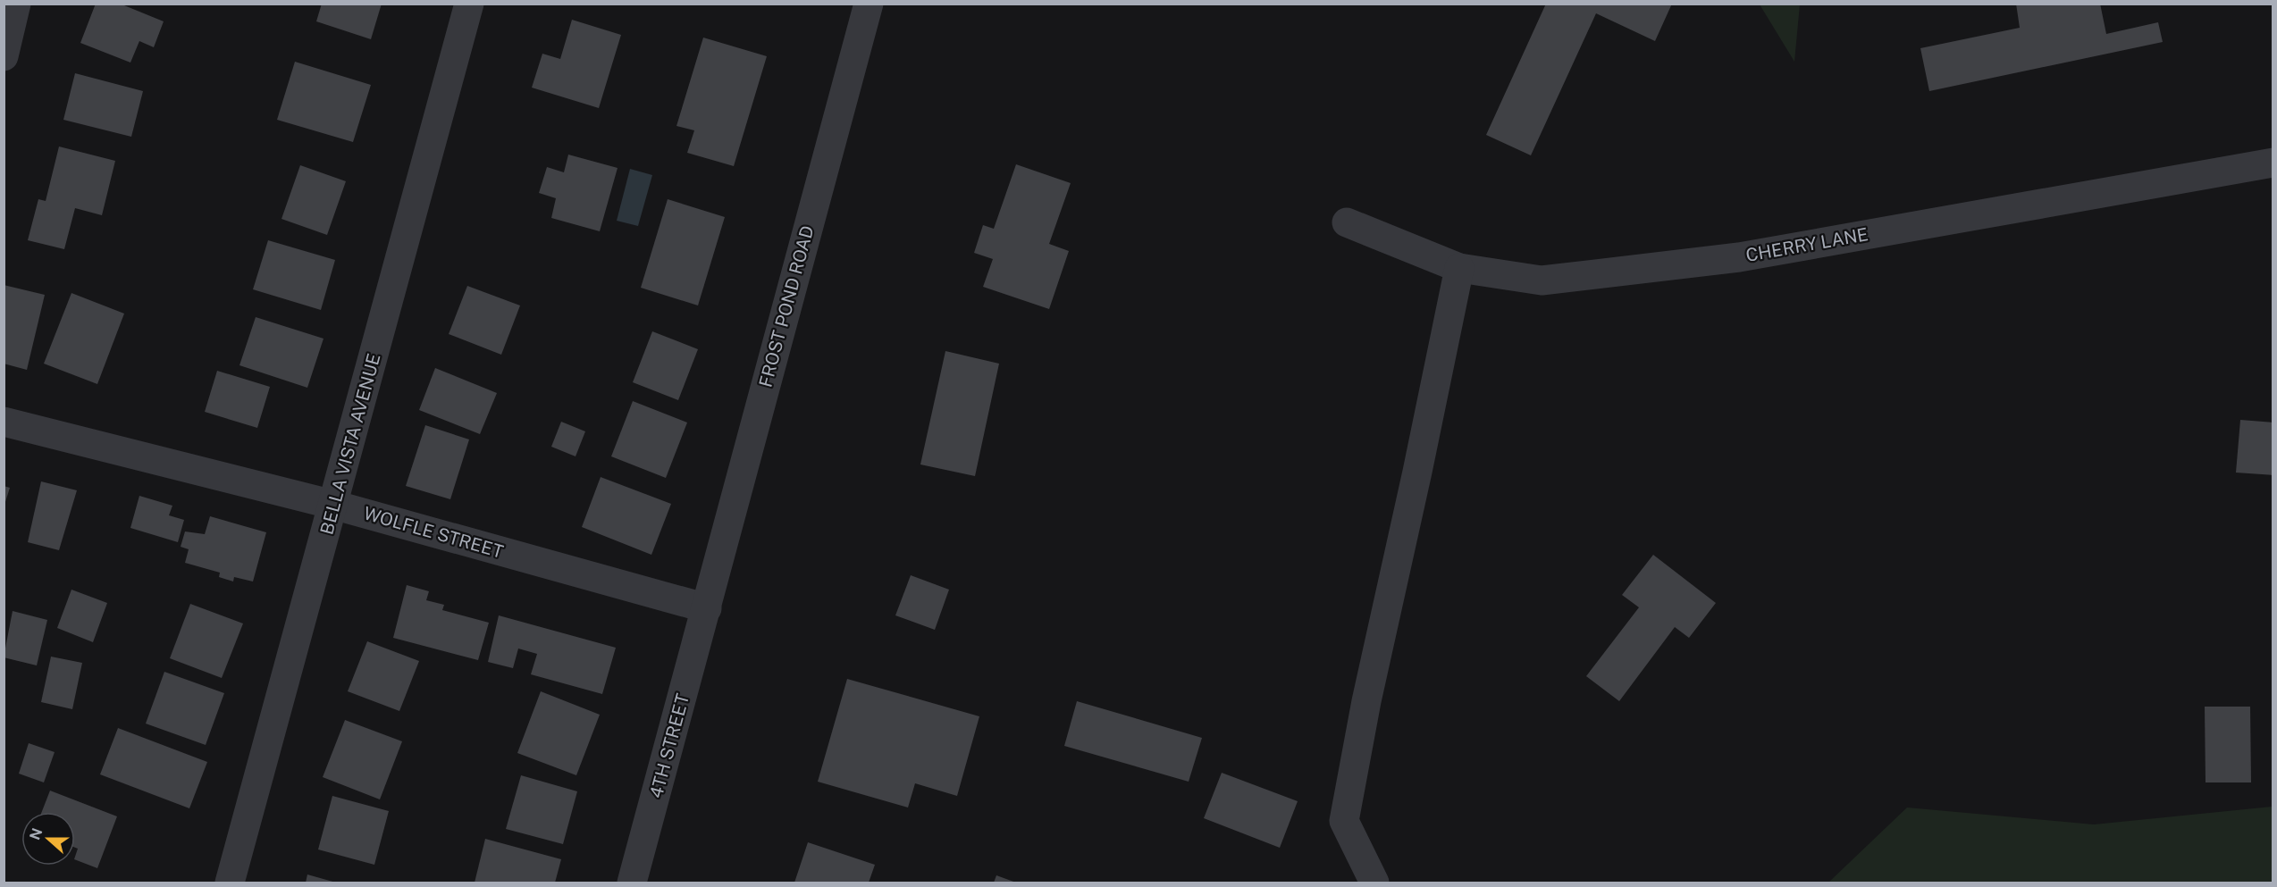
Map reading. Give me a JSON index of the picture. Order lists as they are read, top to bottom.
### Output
{
  "streets": {
    "street": [
      "CHERRY LANE",
      "FROST POND ROAD",
      "BELLA VISTA AVENUE",
      "WOLFLE STREET",
      "4TH STREET"
    ]
  },
  "crossings": [
    ["FROST POND ROAD", "WOLFLE STREET"],
    ["FROST POND ROAD", "4TH STREET"],
    ["BELLA VISTA AVENUE", "WOLFLE STREET"],
    ["WOLFLE STREET", "4TH STREET"]
  ],
  "north": "left"
}
